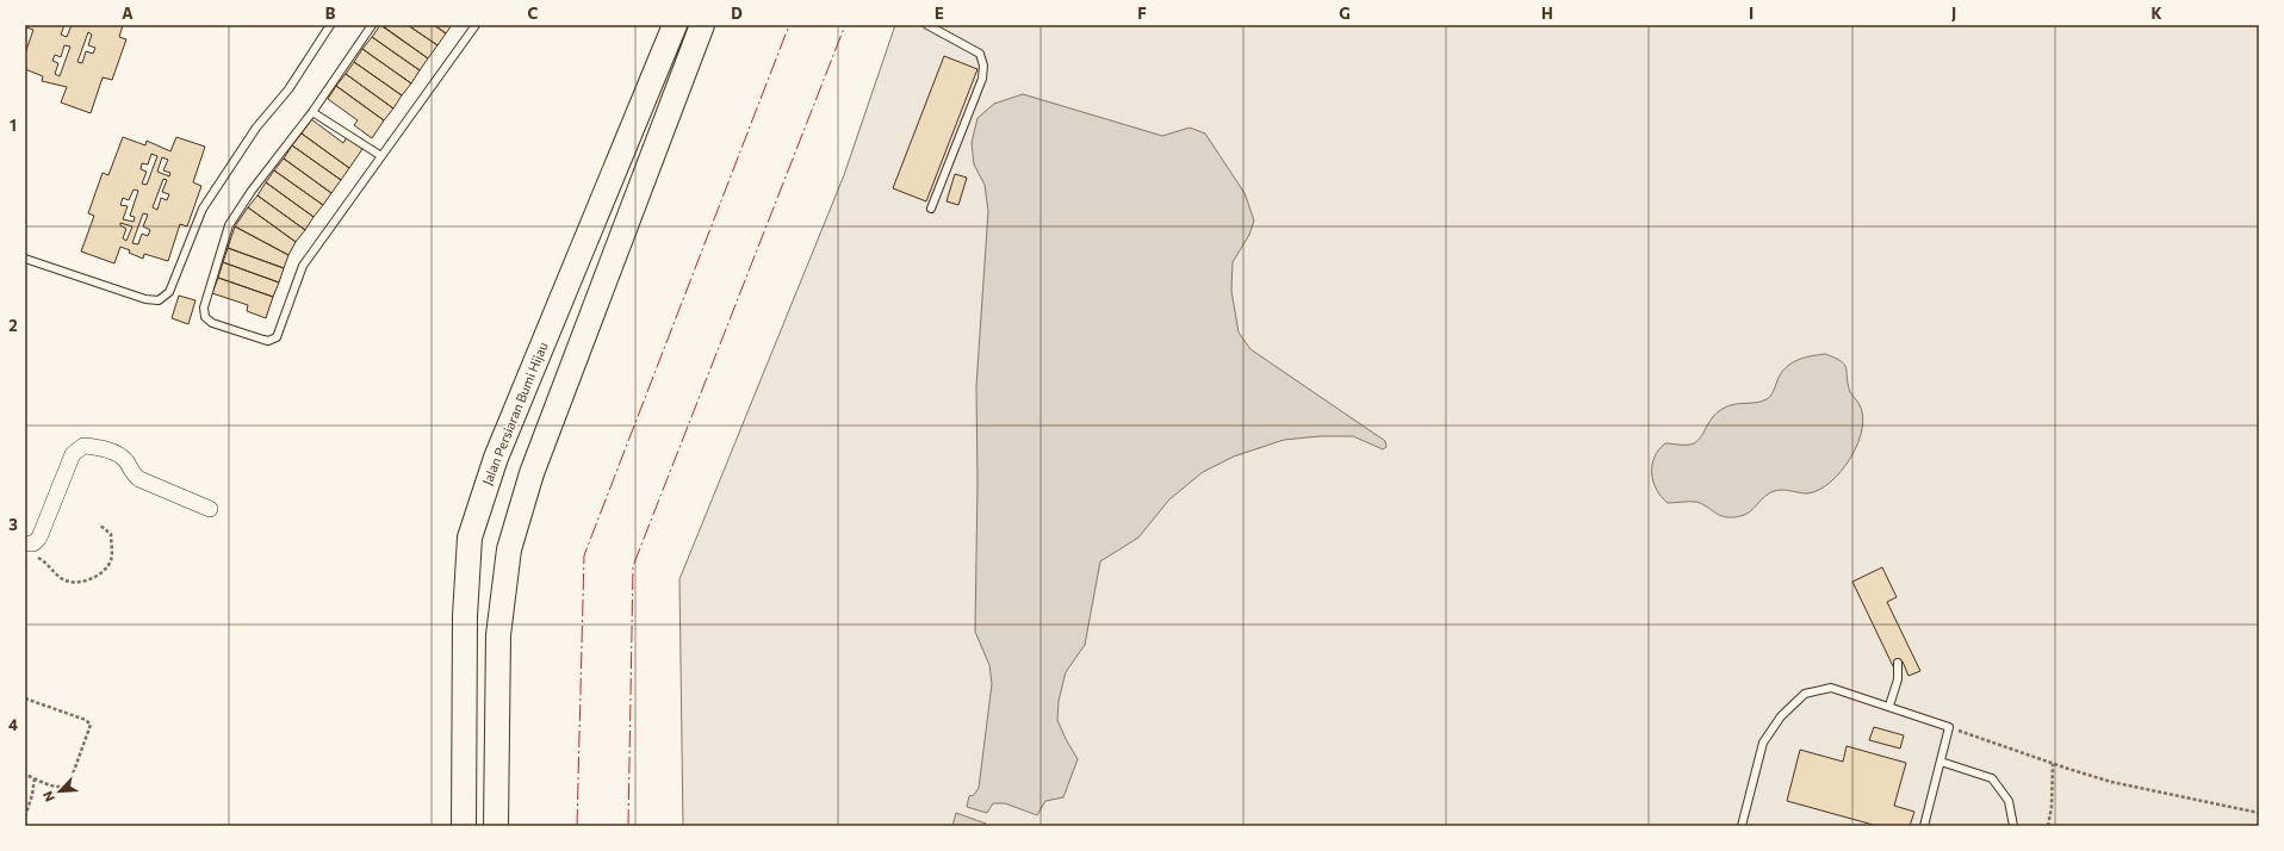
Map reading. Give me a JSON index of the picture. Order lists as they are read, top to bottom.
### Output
{
  "streets": {
    "main road": ["Jalan Persiaran Bumi Hijau"]
  },
  "north": "bottom left",
  "grid": {
    "columns": [
      "A",
      "B",
      "C",
      "D",
      "E",
      "F",
      "G",
      "H",
      "I",
      "J",
      "K"
    ],
    "rows": [
      "1",
      "2",
      "3",
      "4"
    ]
  }
}
